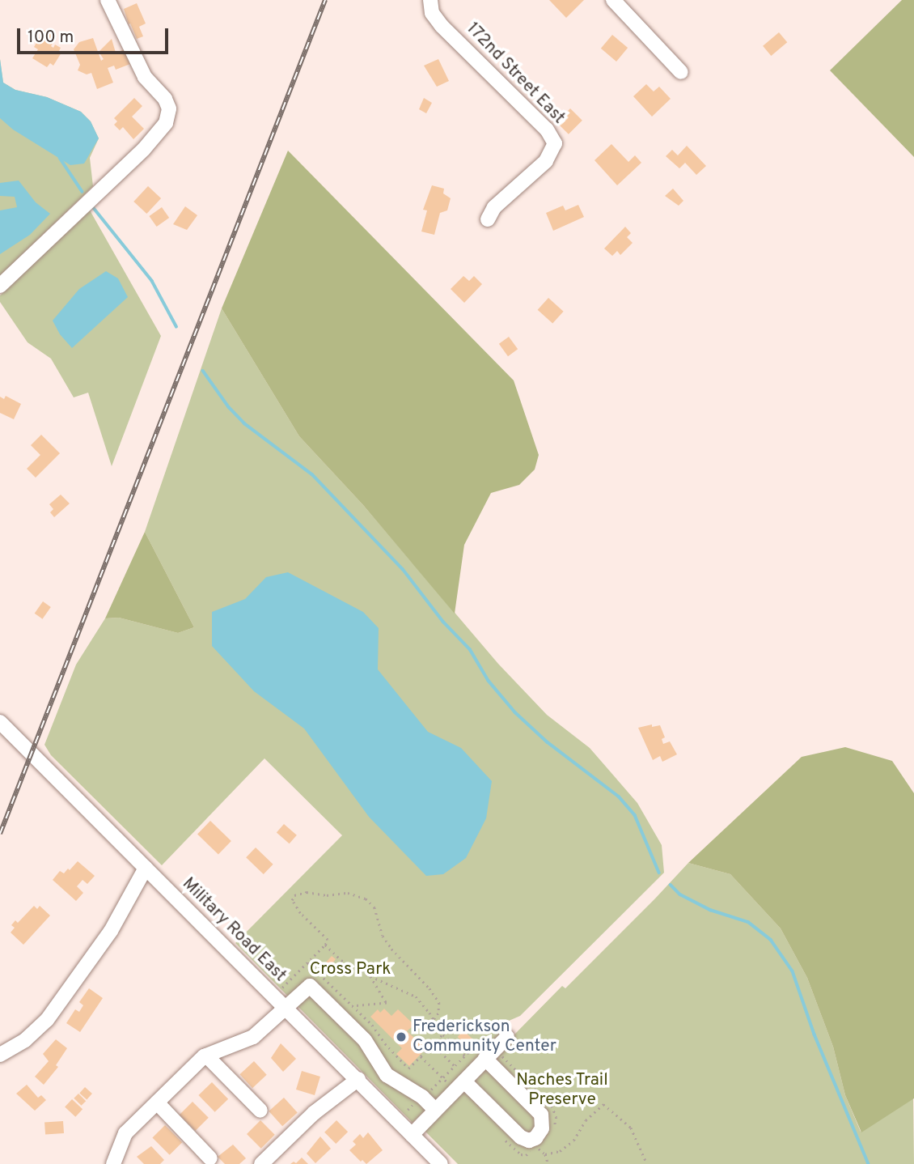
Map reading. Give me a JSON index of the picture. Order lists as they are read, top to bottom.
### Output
{
  "streets": {
    "street": ["172nd Street East", "Military Road East"]
  },
  "parks": ["Cross Park", "Naches Trail Preserve"],
  "places": ["Frederickson Community Center"],
  "scale_bar": "100 m"
}
